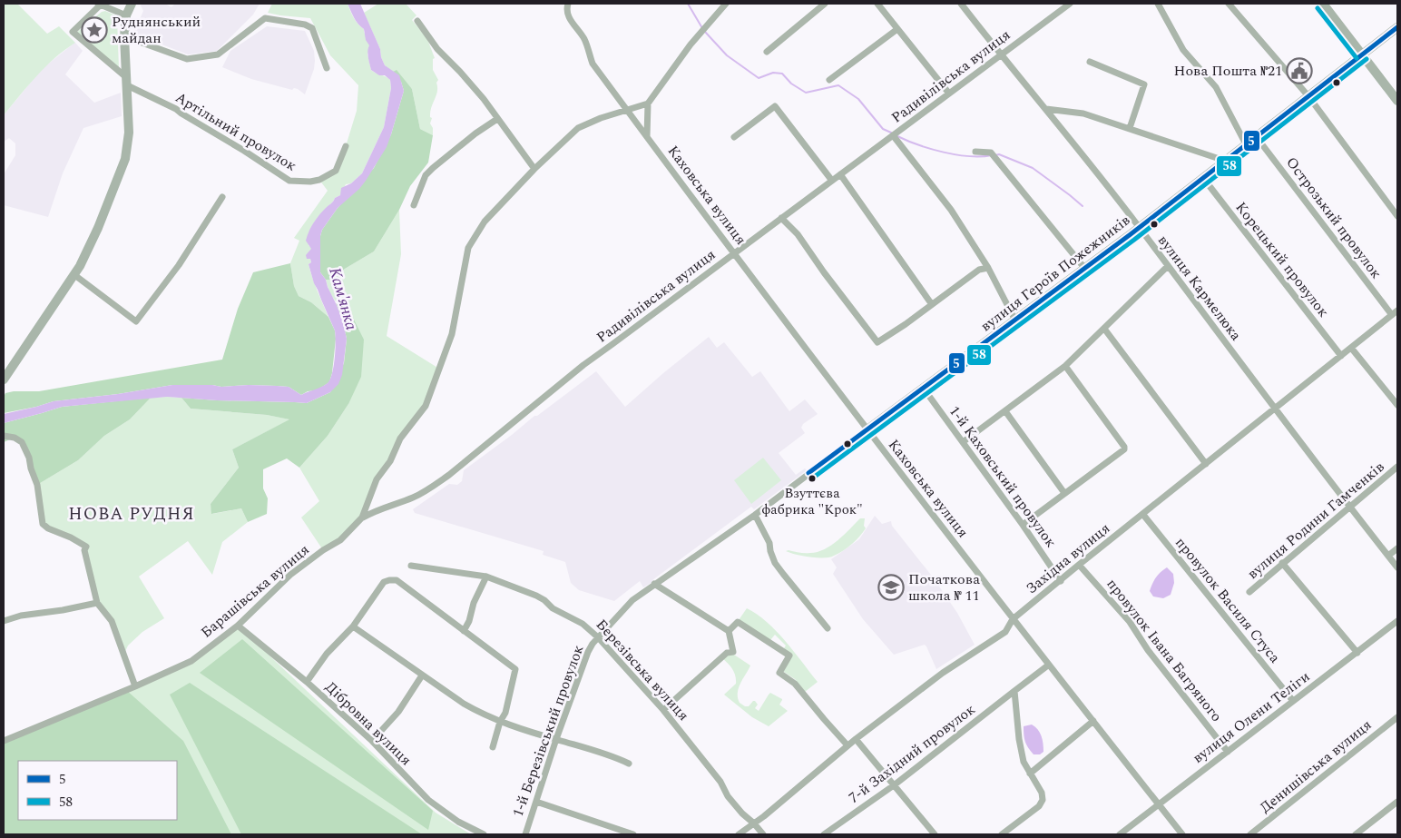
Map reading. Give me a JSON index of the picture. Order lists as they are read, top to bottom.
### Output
{
  "streets": {
    "street": [
      "Радивілівська вулиця",
      "Артільний провулок",
      "Каховська вулиця",
      "Острозький провулок",
      "Корецький провулок",
      "вулиця Героїв Пожежників",
      "вулиця Кармелюка",
      "1-й Каховський провулок",
      "вулиця Родини Гамченків",
      "Західна вулиця",
      "Барашівська вулиця",
      "провулок Василя Стуса",
      "провулок Івана Багряного",
      "Березівська вулиця",
      "вулиця Олени Теліги",
      "Дібровна вулиця",
      "1-й Березівський провулок",
      "7-й Західний провулок",
      "Денишівська вулиця"
    ]
  },
  "crossings": [
    ["Радивілівська вулиця", "Каховська вулиця"],
    ["Радивілівська вулиця", "вулиця Кармелюка"],
    ["Радивілівська вулиця", "Барашівська вулиця"],
    ["Каховська вулиця", "вулиця Героїв Пожежників"],
    ["Каховська вулиця", "Західна вулиця"],
    ["Каховська вулиця", "Барашівська вулиця"],
    ["Каховська вулиця", "вулиця Олени Теліги"],
    ["Каховська вулиця", "7-й Західний провулок"],
    ["Острозький провулок", "вулиця Героїв Пожежників"],
    ["Острозький провулок", "Західна вулиця"],
    ["Корецький провулок", "вулиця Героїв Пожежників"],
    ["Корецький провулок", "Західна вулиця"],
    ["вулиця Героїв Пожежників", "вулиця Кармелюка"],
    ["вулиця Героїв Пожежників", "1-й Каховський провулок"],
    ["вулиця Героїв Пожежників", "Березівська вулиця"],
    ["вулиця Героїв Пожежників", "1-й Березівський провулок"],
    ["вулиця Кармелюка", "вулиця Родини Гамченків"],
    ["вулиця Кармелюка", "Західна вулиця"],
    ["1-й Каховський провулок", "Західна вулиця"],
    ["Західна вулиця", "провулок Василя Стуса"],
    ["Західна вулиця", "провулок Івана Багряного"],
    ["Західна вулиця", "Березівська вулиця"],
    ["Барашівська вулиця", "Дібровна вулиця"],
    ["провулок Василя Стуса", "вулиця Олени Теліги"],
    ["провулок Івана Багряного", "вулиця Олени Теліги"],
    ["Березівська вулиця", "1-й Березівський провулок"]
  ],
  "districts": ["НОВА РУДНЯ"],
  "water": ["Кам'янка"],
  "places": {
    "place": ["Руднянський майдан"],
    "public building": ["Нова Пошта №21"],
    "other": ["Взуттєва фабрика \"Крок\""],
    "school or university": ["Початкова школа № 11"]
  },
  "lines": ["transit line 58", "transit line 5"],
  "legend": ["5", "58"]
}
